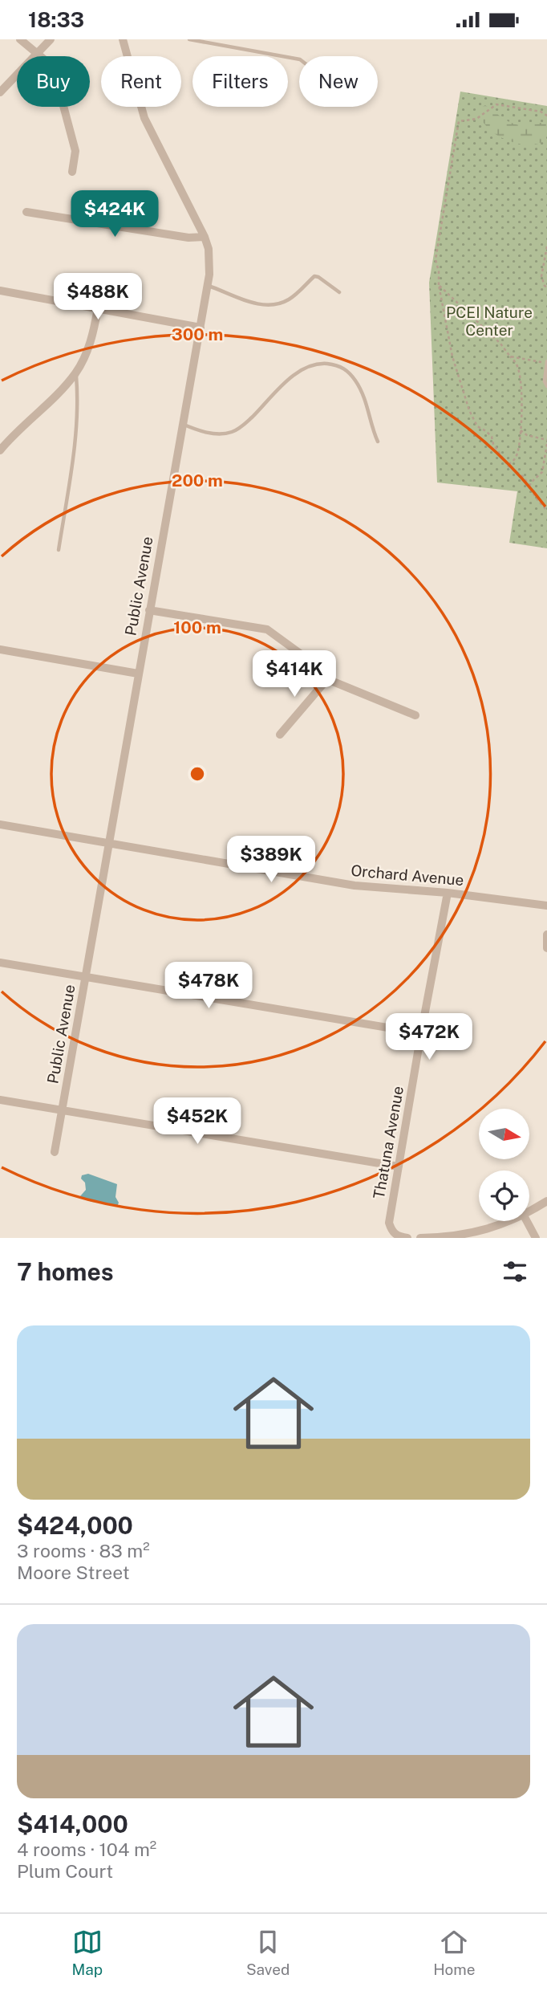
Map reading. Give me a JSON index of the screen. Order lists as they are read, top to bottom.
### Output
{
  "streets": {
    "street": ["Public Avenue", "Orchard Avenue", "Thatuna Avenue"]
  },
  "crossings": [
    ["Public Avenue", "Orchard Avenue"],
    ["Orchard Avenue", "Thatuna Avenue"]
  ],
  "parks": ["PCEI Nature Center"],
  "north": "right",
  "page": {
    "status": "18:33",
    "chip": [
      "Buy",
      "Rent",
      "Filters",
      "New"
    ],
    "price": [
      "$424K",
      "$488K",
      "$414K",
      "$389K",
      "$478K",
      "$472K",
      "$452K"
    ],
    "heading": "7 homes",
    "list": [
      {
        "name": "$424,000",
        "note": "3 rooms · 83 m² · Moore Street"
      },
      {
        "name": "$414,000",
        "note": "4 rooms · 104 m² · Plum Court"
      }
    ],
    "tabs": ["Map", "Saved", "Home"]
  },
  "rings": ["300 m", "200 m", "100 m"]
}
